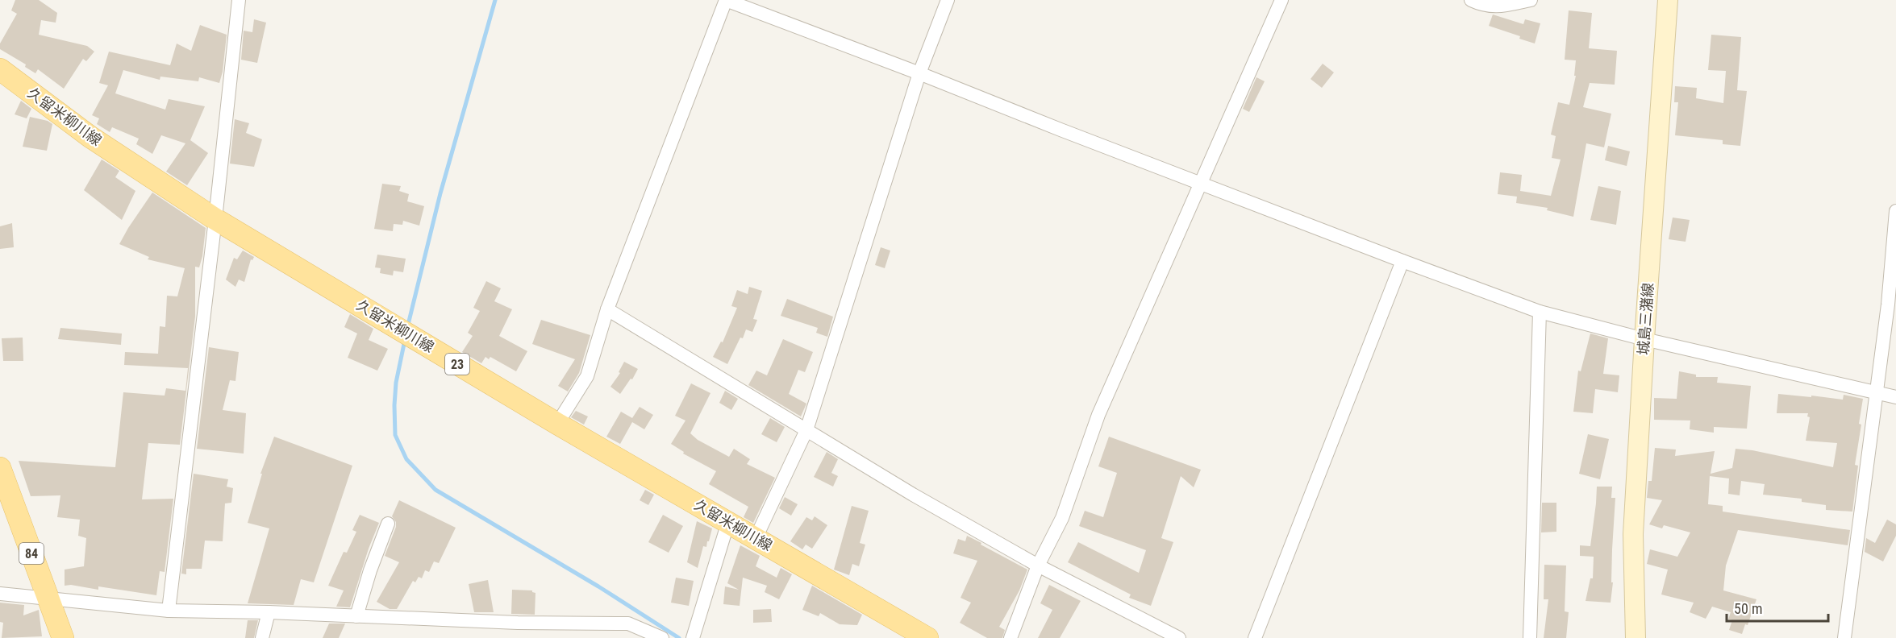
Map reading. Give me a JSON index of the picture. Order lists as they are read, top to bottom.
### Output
{
  "streets": {
    "main road": [
      "久留米柳川線",
      "城島三潴線",
      "23",
      "84"
    ]
  },
  "scale_bar": "50 m"
}
